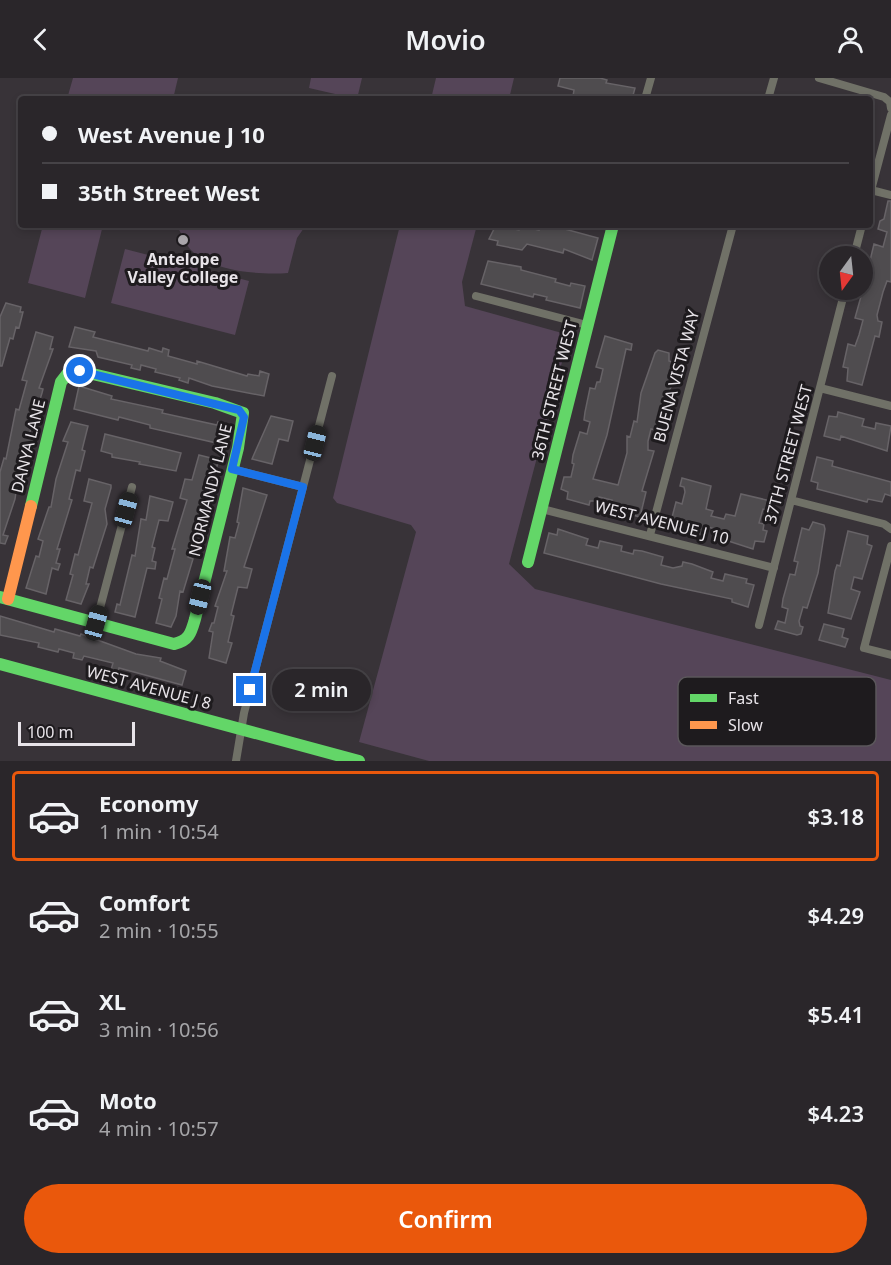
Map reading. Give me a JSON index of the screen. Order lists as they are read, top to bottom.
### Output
{
  "streets": {
    "street": [
      "BUENA VISTA WAY",
      "36TH STREET WEST",
      "DANYA LANE",
      "37TH STREET WEST",
      "NORMANDY LANE",
      "WEST AVENUE J 10",
      "WEST AVENUE J 8"
    ]
  },
  "crossings": [
    ["BUENA VISTA WAY", "WEST AVENUE J 10"],
    ["36TH STREET WEST", "WEST AVENUE J 10"],
    ["DANYA LANE", "NORMANDY LANE"],
    ["37TH STREET WEST", "WEST AVENUE J 10"]
  ],
  "places": ["Antelope Valley College"],
  "legend": ["Fast", "Slow"],
  "scale_bar": "100 m",
  "north": "bottom",
  "page": {
    "header": "Movio",
    "banner": ["West Avenue J 10", "35th Street West"],
    "bubble": "2 min",
    "scale": "100 m",
    "list": [
      {
        "name": "Economy",
        "note": "1 min · 10:54",
        "value": "$3.18"
      },
      {
        "name": "Comfort",
        "note": "2 min · 10:55",
        "value": "$4.29"
      },
      {
        "name": "XL",
        "note": "3 min · 10:56",
        "value": "$5.41"
      },
      {
        "name": "Moto",
        "note": "4 min · 10:57",
        "value": "$4.23"
      }
    ],
    "buttons": "Confirm"
  }
}
